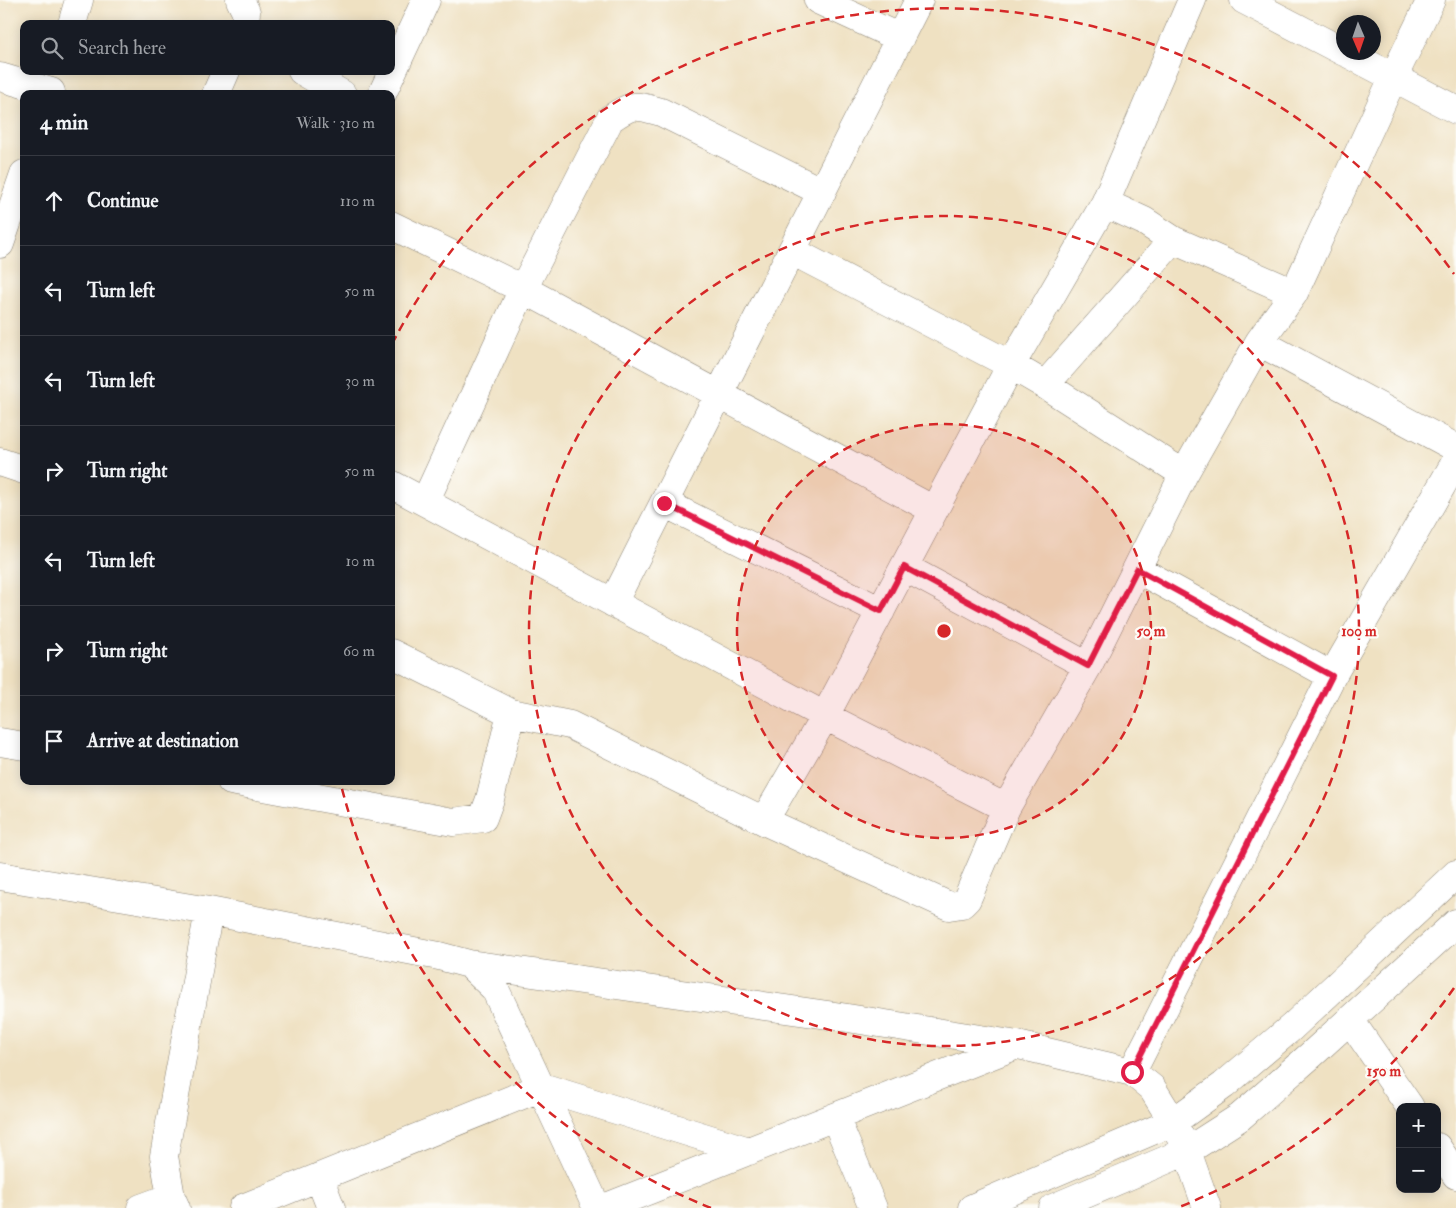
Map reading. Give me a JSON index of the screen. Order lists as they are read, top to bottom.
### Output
{
  "north": "bottom",
  "page": {
    "search": "Search here",
    "heading": ["4 min", "Walk · 310 m"],
    "list": [
      ["Continue", "110 m"],
      ["Turn left", "50 m"],
      ["Turn left", "30 m"],
      ["Turn right", "50 m"],
      ["Turn left", "10 m"],
      ["Turn right", "60 m"],
      "Arrive at destination"
    ],
    "map_buttons": ["+", "−"]
  },
  "rings": ["50 m", "100 m", "150 m"]
}
